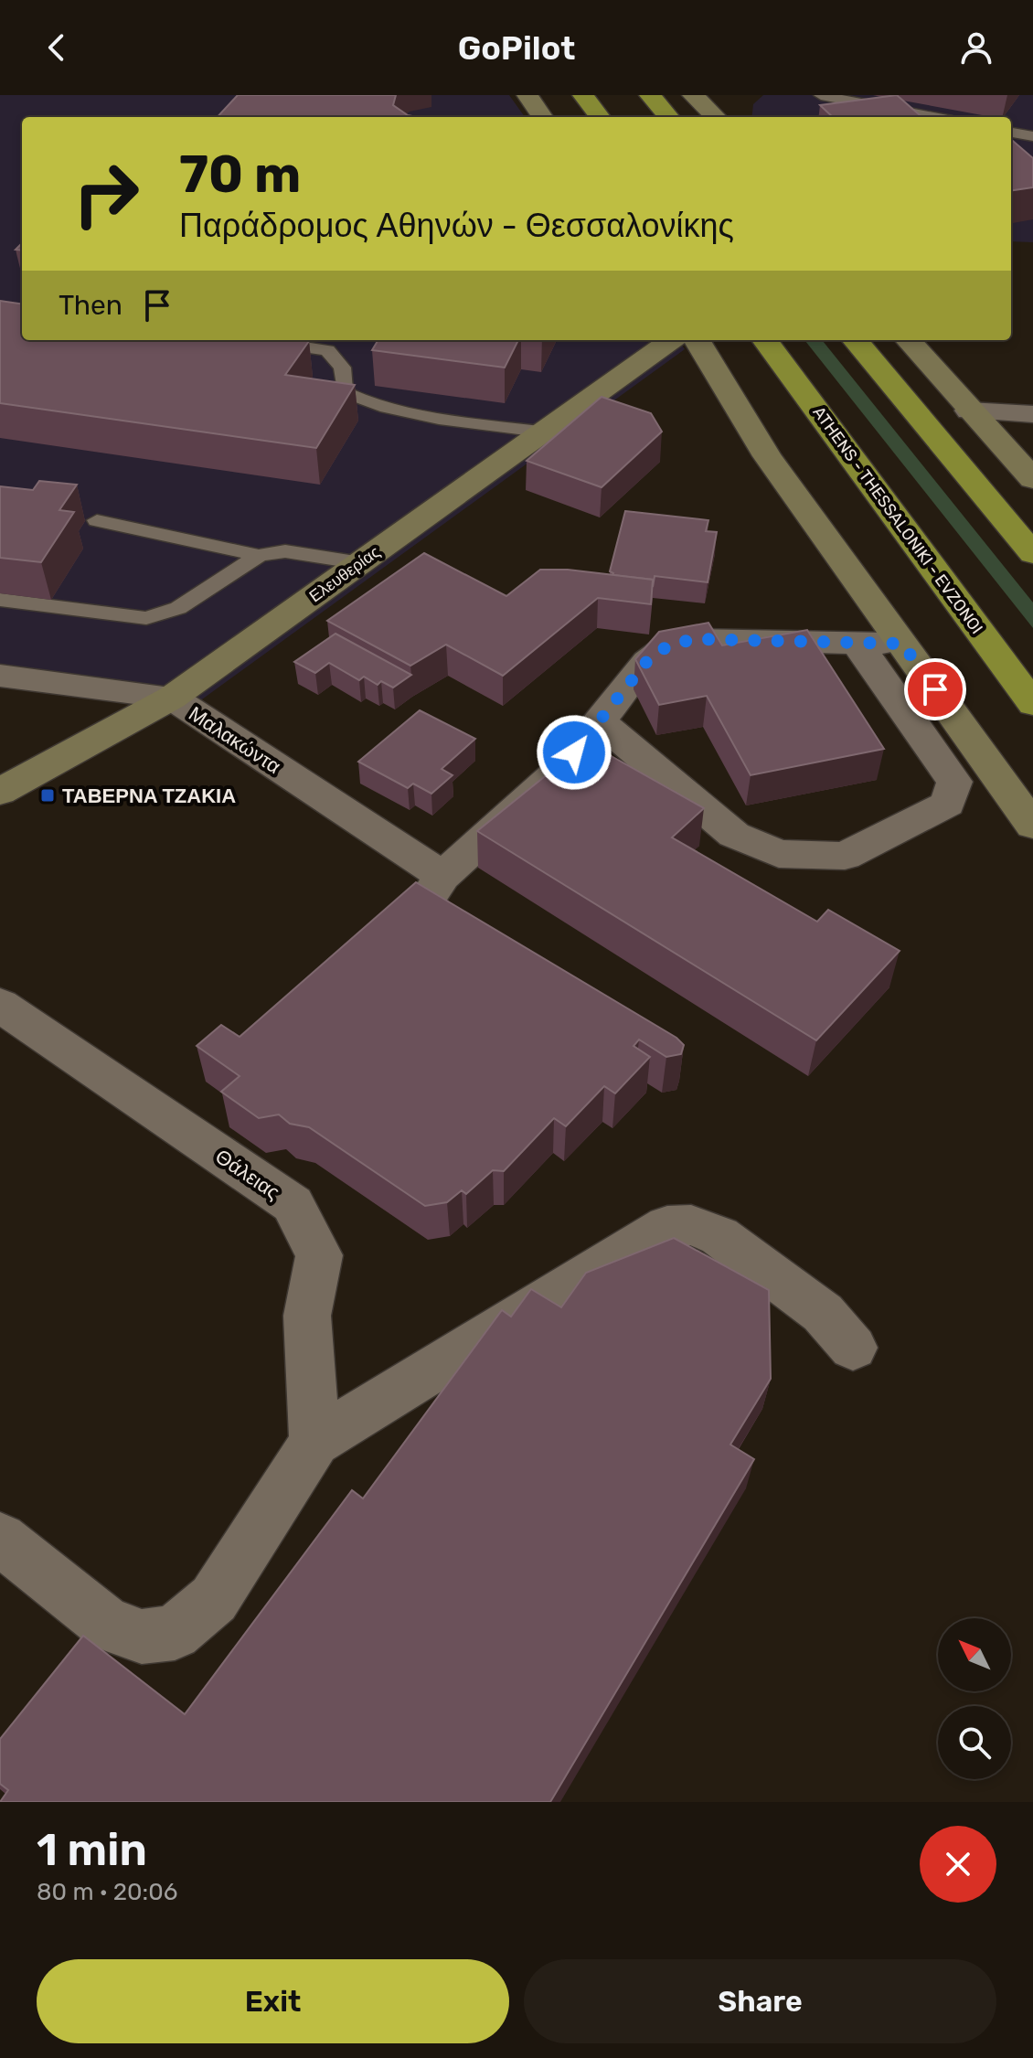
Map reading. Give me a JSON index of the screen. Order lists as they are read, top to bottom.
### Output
{
  "streets": {
    "highway": ["ATHENS - THESSALONIKI - EVZONOI"],
    "main road": ["Ελευθερίας"],
    "street": ["Μαλακώντα", "Θάλειας"]
  },
  "crossings": [
    ["Ελευθερίας", "Μαλακώντα"]
  ],
  "places": {
    "transit": ["ΤΑΒΕΡΝΑ ΤΖΑΚΙΑ"]
  },
  "north": "top left",
  "page": {
    "header": "GoPilot",
    "turn": ["70 m", "Παράδρομος Αθηνών - Θεσσαλονίκης"],
    "then": "Then",
    "heading": ["1 min", "80 m · 20:06"],
    "buttons": ["Exit", "Share"]
  }
}
